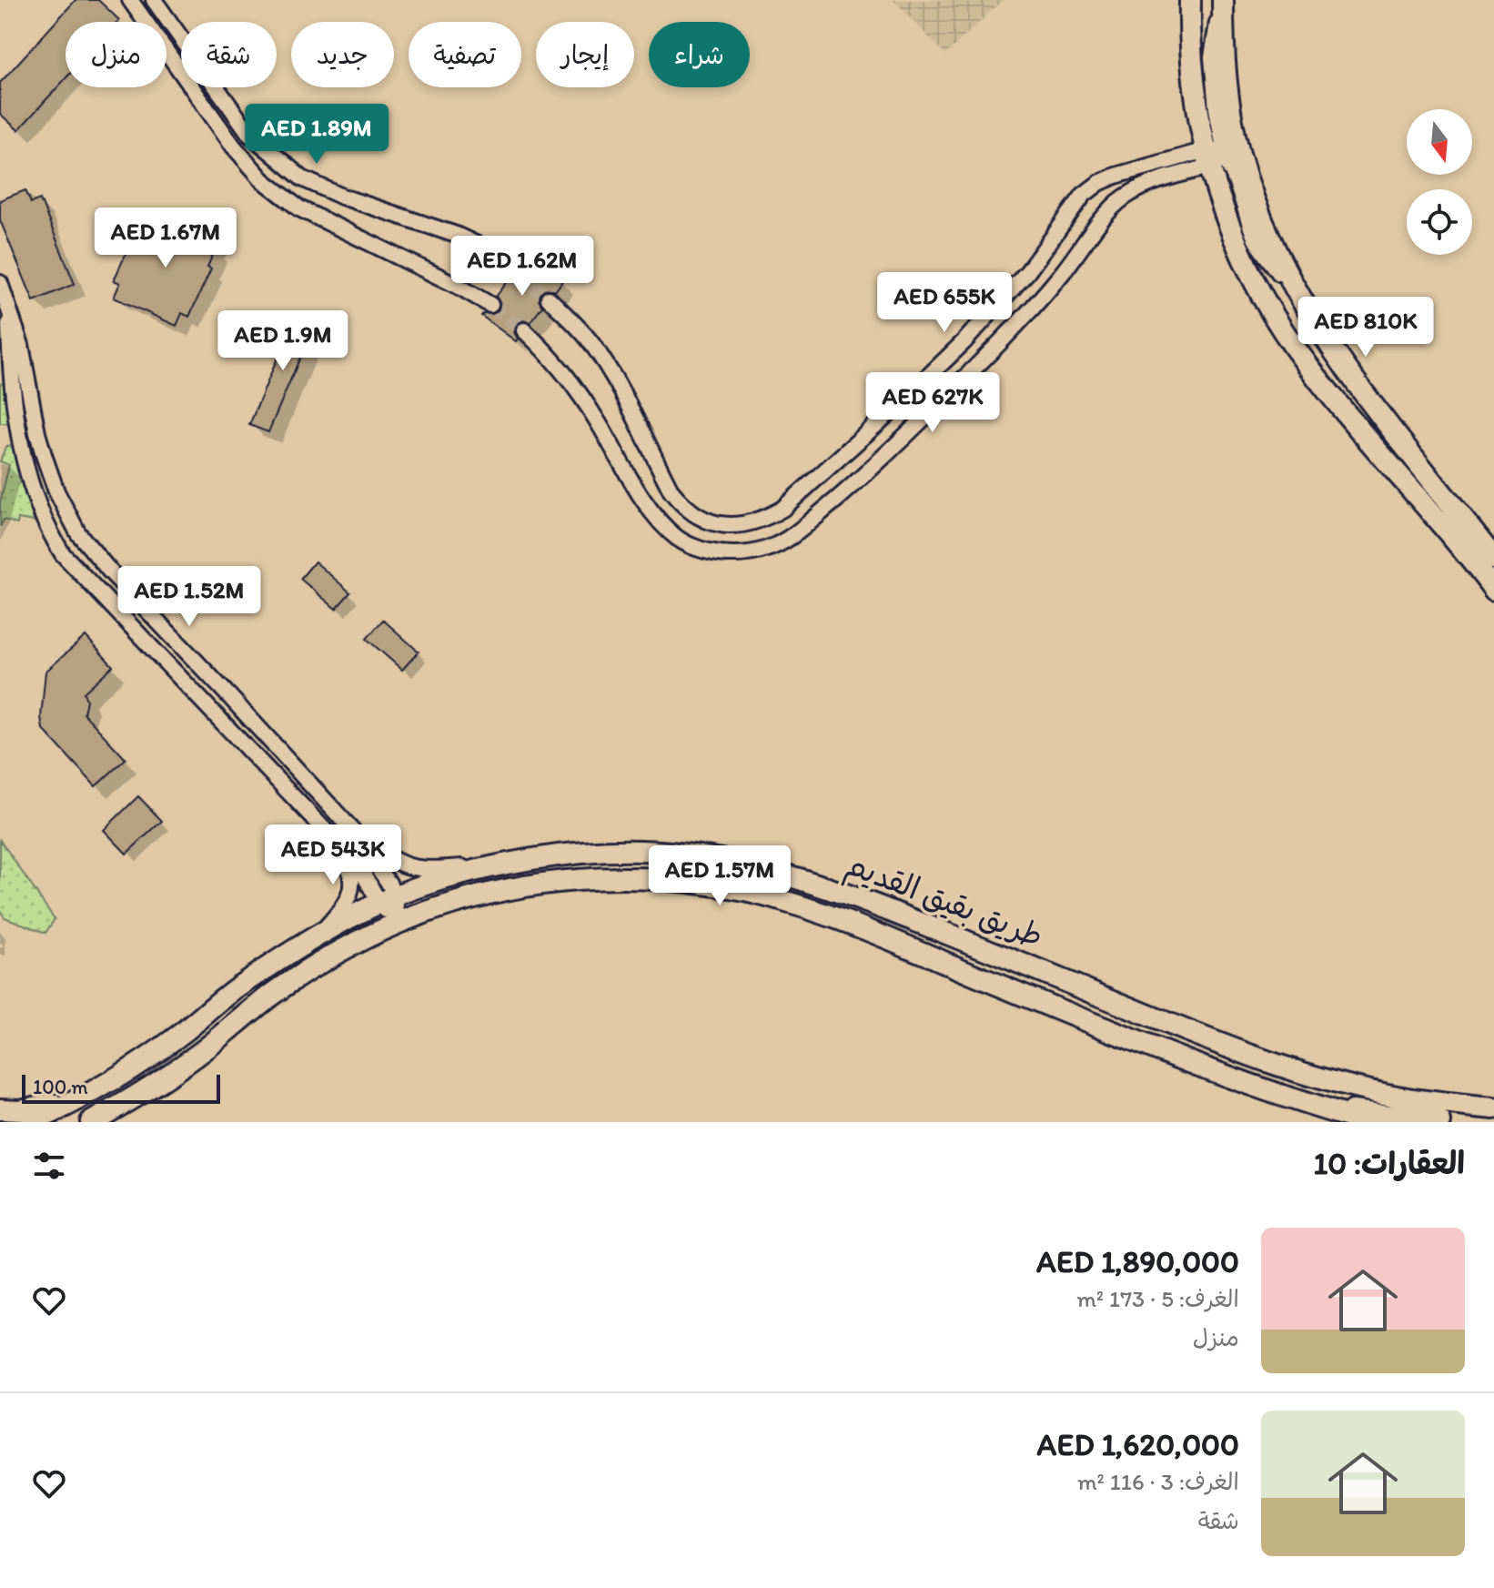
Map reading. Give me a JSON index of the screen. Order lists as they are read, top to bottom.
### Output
{
  "streets": {
    "main road": ["طريق بقيق القديم"]
  },
  "scale_bar": "100 m",
  "north": "bottom",
  "page": {
    "chip": [
      "شراء",
      "إيجار",
      "تصفية",
      "جديد",
      "شقة",
      "منزل"
    ],
    "price": [
      "AED 1.89M",
      "AED 1.67M",
      "AED 1.62M",
      "AED 655K",
      "AED 810K",
      "AED 1.9M",
      "AED 627K",
      "AED 1.52M",
      "AED 543K",
      "AED 1.57M"
    ],
    "scale": "100 m",
    "heading": "العقارات: 10",
    "list": [
      {
        "name": "AED 1,890,000",
        "note": "الغرف: 5 · 173 m² · منزل"
      },
      {
        "name": "AED 1,620,000",
        "note": "الغرف: 3 · 116 m² · شقة"
      }
    ]
  }
}
